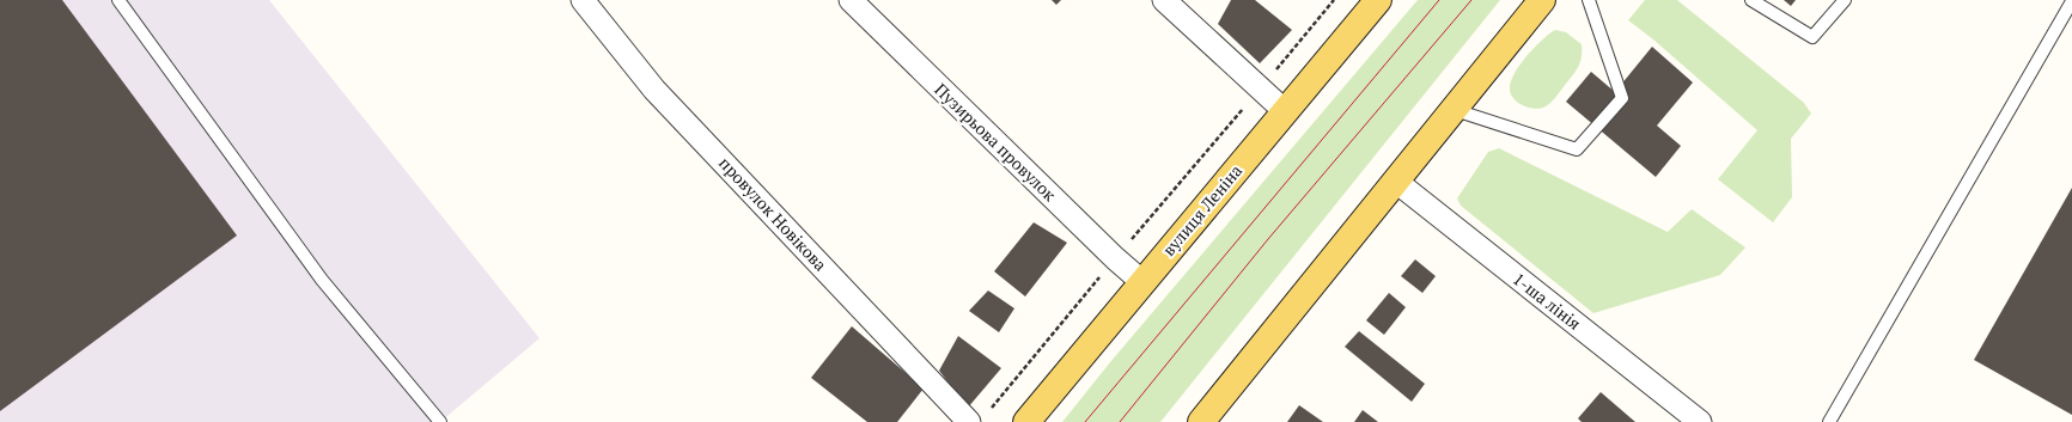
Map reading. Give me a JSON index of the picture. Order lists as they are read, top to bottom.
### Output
{
  "streets": {
    "main road": ["вулиця Леніна"],
    "street": ["Пузирьова провулок", "провулок Новікова", "1-ша лінія"]
  },
  "crossings": [
    ["Пузирьова провулок", "вулиця Леніна"]
  ]
}
